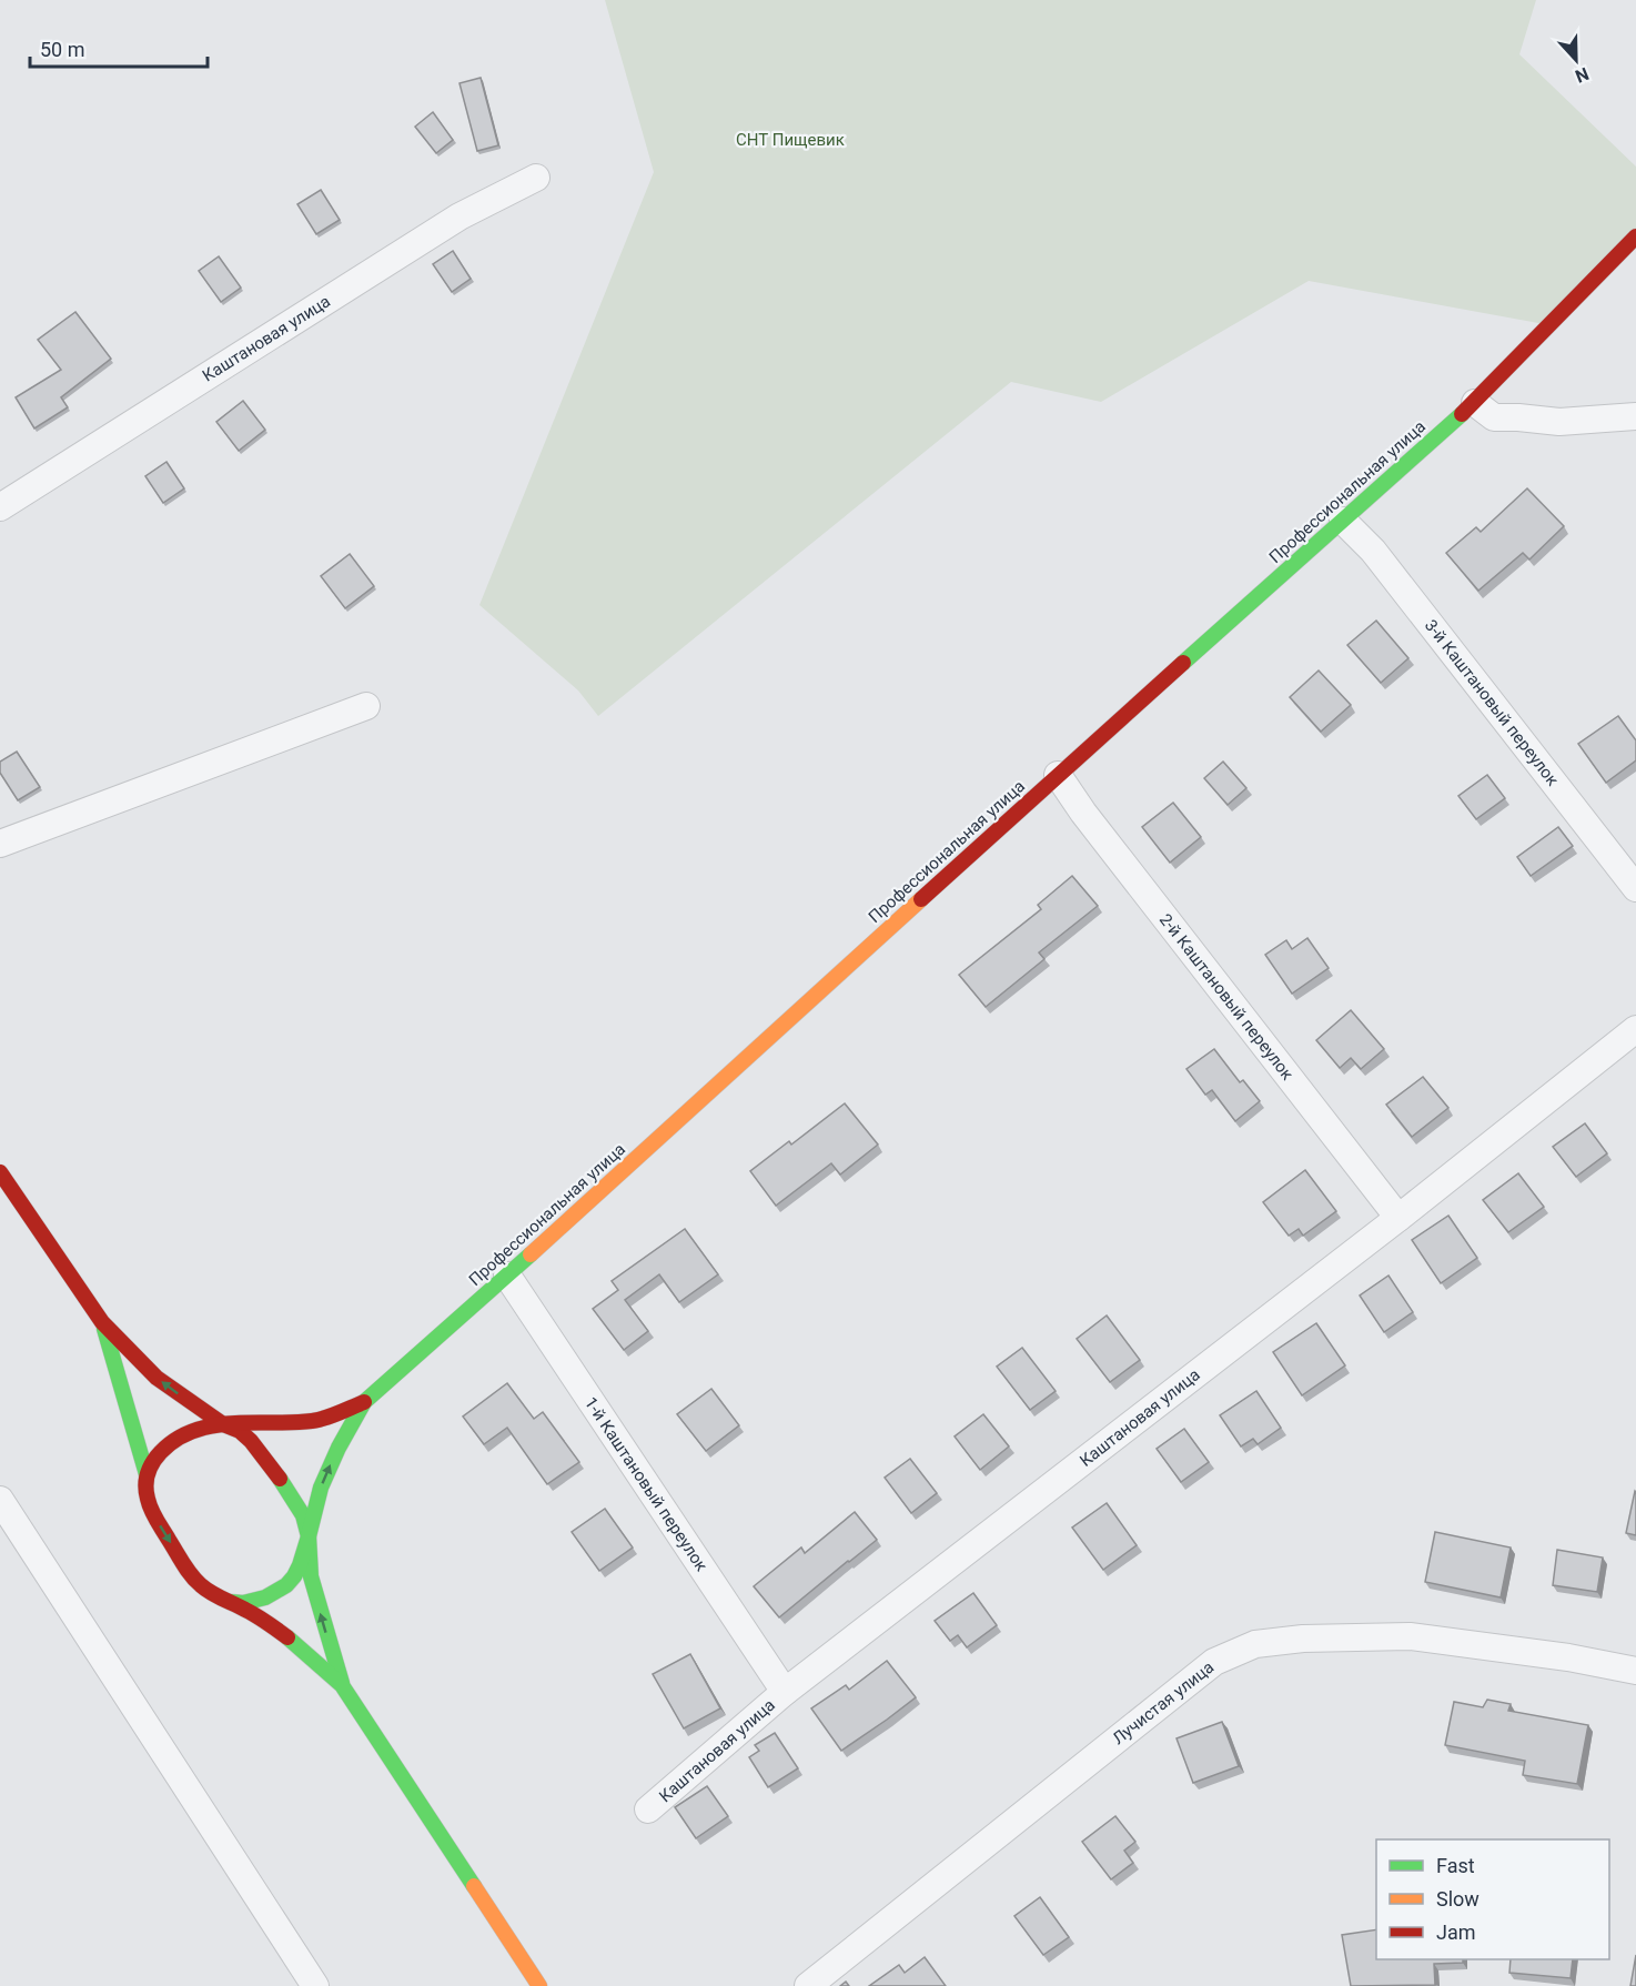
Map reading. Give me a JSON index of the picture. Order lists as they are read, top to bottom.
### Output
{
  "streets": {
    "street": [
      "Каштановая улица",
      "Профессиональная улица",
      "3-й Каштановый переулок",
      "2-й Каштановый переулок",
      "1-й Каштановый переулок",
      "Лучистая улица"
    ]
  },
  "crossings": [
    ["Каштановая улица", "2-й Каштановый переулок"],
    ["Каштановая улица", "1-й Каштановый переулок"],
    ["Профессиональная улица", "3-й Каштановый переулок"],
    ["Профессиональная улица", "2-й Каштановый переулок"],
    ["Профессиональная улица", "1-й Каштановый переулок"]
  ],
  "parks": ["СНТ Пищевик"],
  "legend": ["Fast", "Slow", "Jam"],
  "scale_bar": "50 m",
  "north": "bottom"
}
